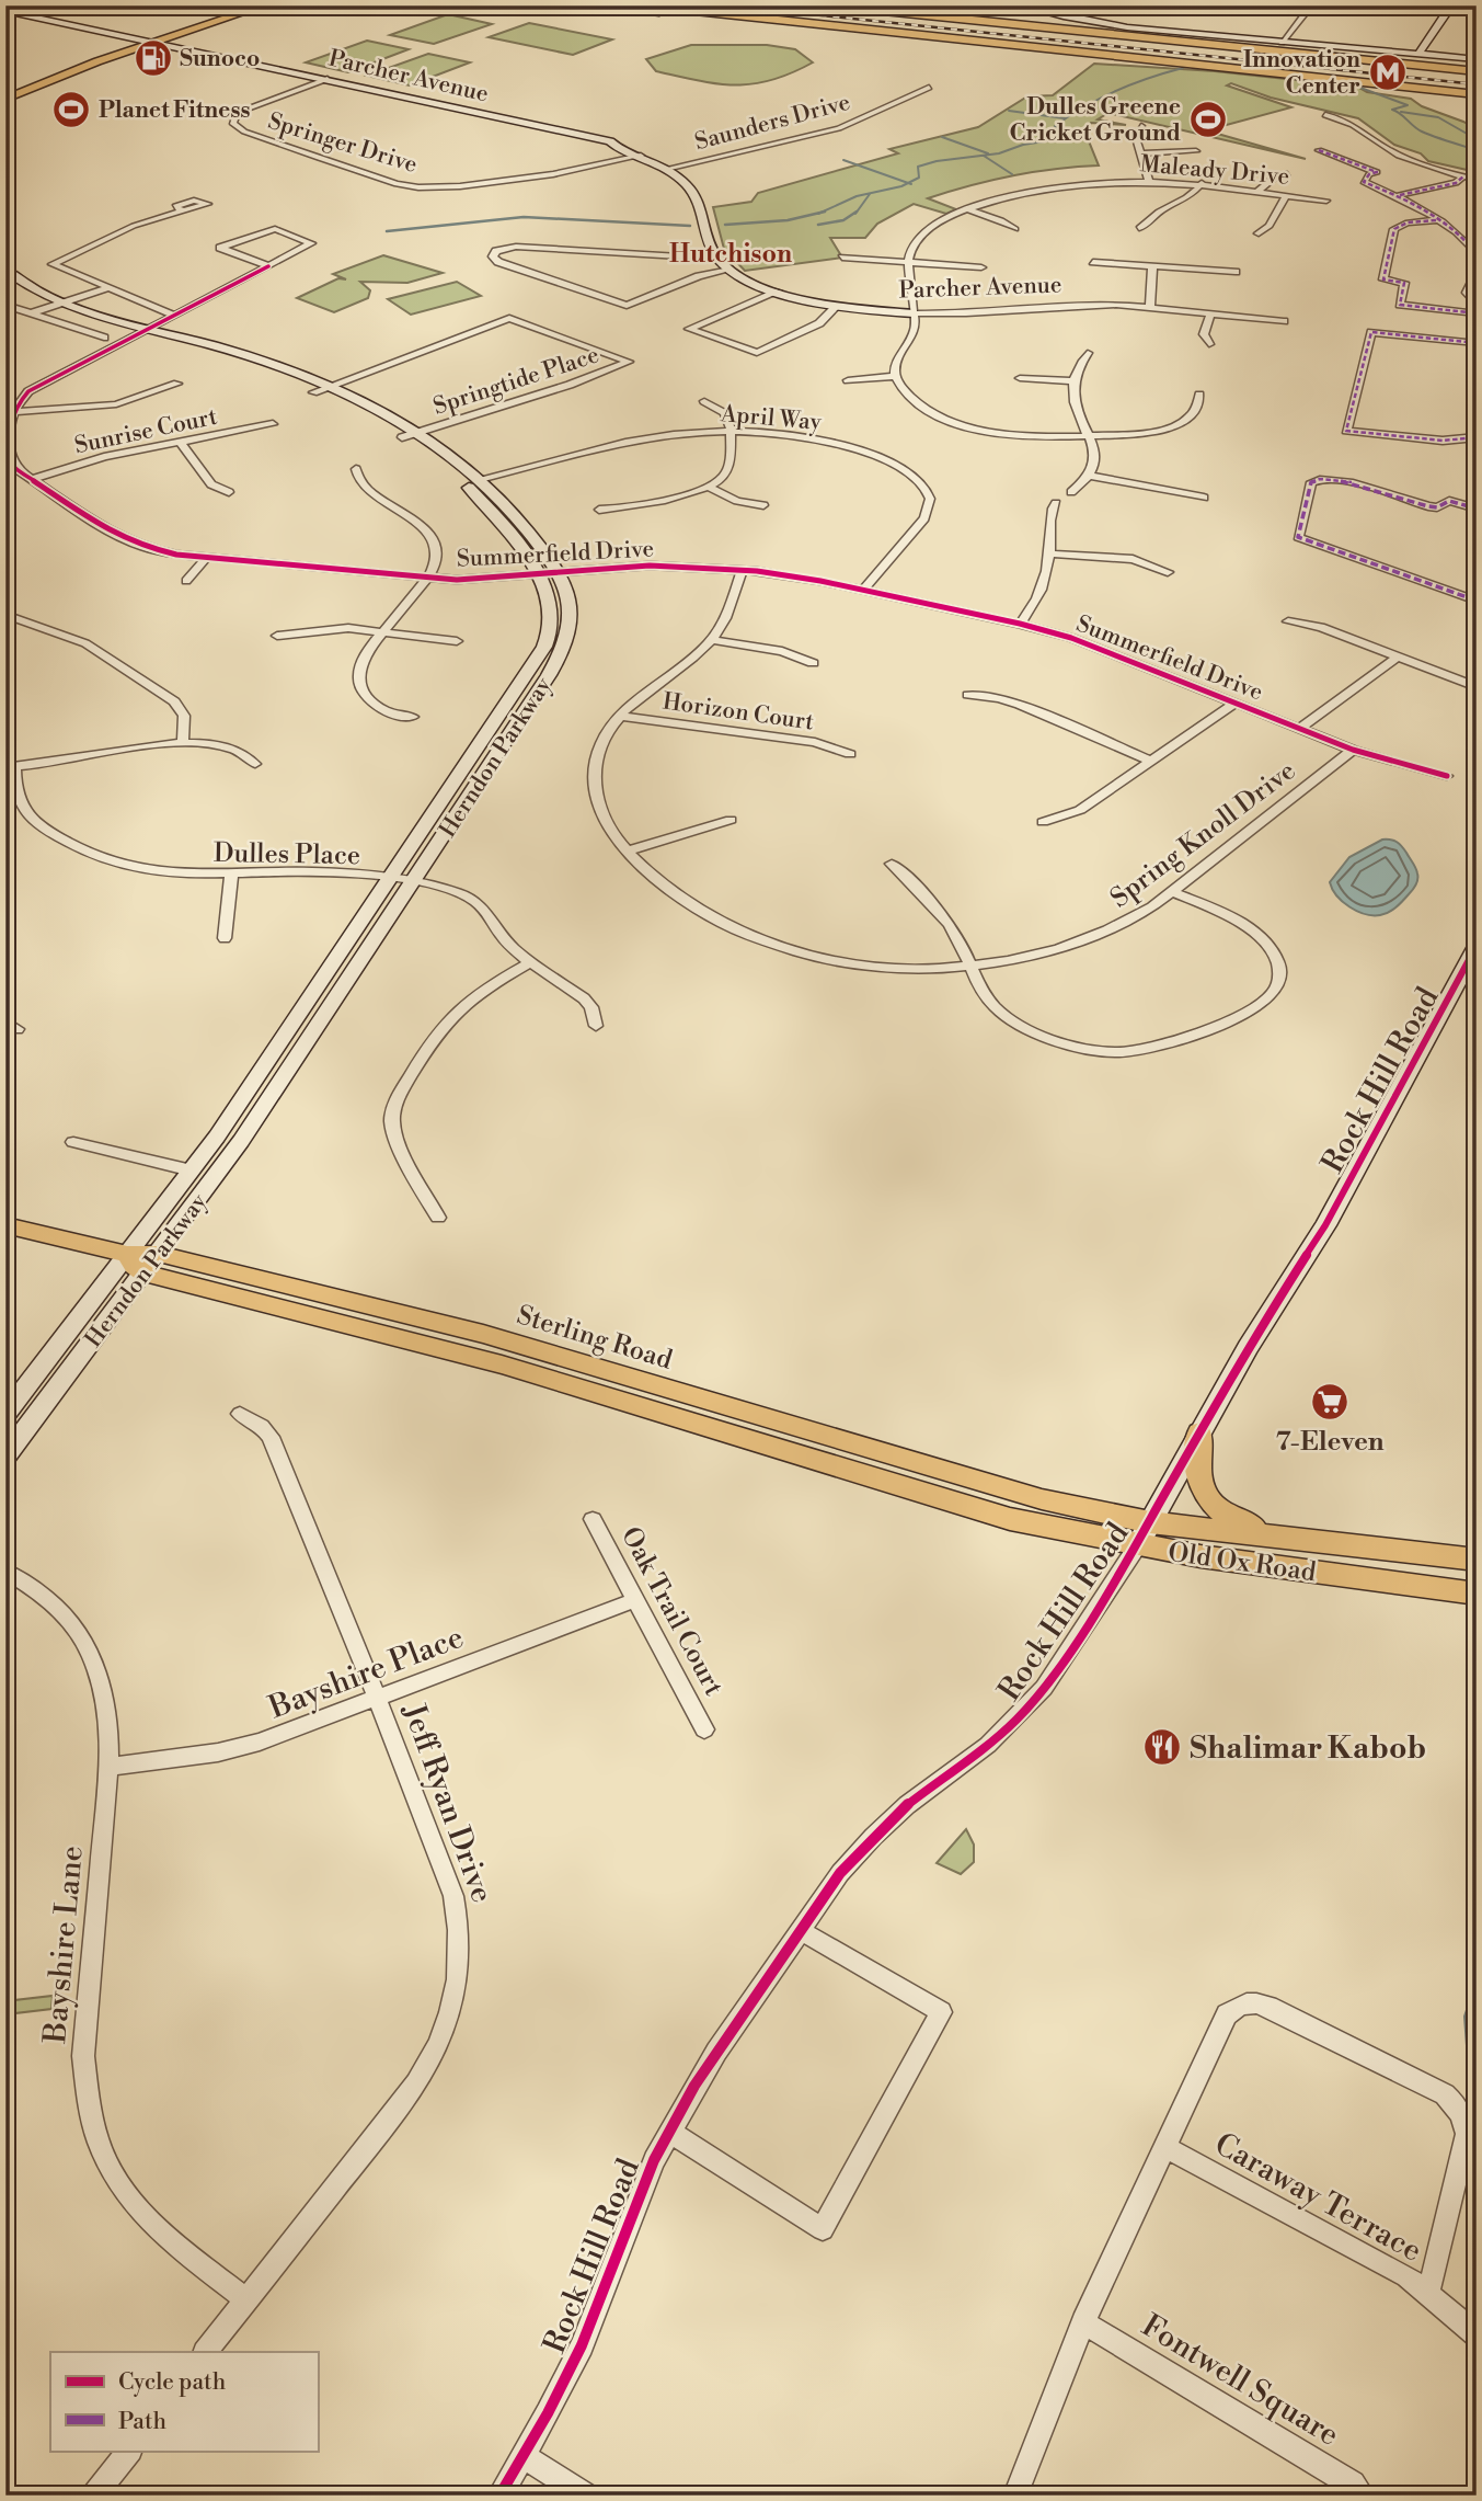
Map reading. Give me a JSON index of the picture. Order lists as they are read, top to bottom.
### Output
{
  "streets": {
    "main road": [
      "Parcher Avenue",
      "Herndon Parkway",
      "Rock Hill Road",
      "Sterling Road",
      "Old Ox Road"
    ],
    "street": [
      "Saunders Drive",
      "Springer Drive",
      "Maleady Drive",
      "Springtide Place",
      "April Way",
      "Sunrise Court",
      "Summerfield Drive",
      "Horizon Court",
      "Spring Knoll Drive",
      "Dulles Place",
      "Oak Trail Court",
      "Bayshire Place",
      "Jeff Ryan Drive",
      "Bayshire Lane",
      "Caraway Terrace",
      "Fontwell Square"
    ]
  },
  "crossings": [
    ["Parcher Avenue", "Saunders Drive"],
    ["Parcher Avenue", "Springer Drive"],
    ["Springtide Place", "Herndon Parkway"],
    ["April Way", "Summerfield Drive"],
    ["April Way", "Herndon Parkway"],
    ["Sunrise Court", "Summerfield Drive"],
    ["Summerfield Drive", "Herndon Parkway"],
    ["Summerfield Drive", "Spring Knoll Drive"],
    ["Horizon Court", "Spring Knoll Drive"],
    ["Herndon Parkway", "Dulles Place"],
    ["Herndon Parkway", "Sterling Road"],
    ["Rock Hill Road", "Old Ox Road"],
    ["Sterling Road", "Old Ox Road"],
    ["Oak Trail Court", "Bayshire Place"],
    ["Bayshire Place", "Jeff Ryan Drive"],
    ["Bayshire Place", "Bayshire Lane"],
    ["Jeff Ryan Drive", "Bayshire Lane"]
  ],
  "districts": ["Hutchison"],
  "places": {
    "fuel station": ["Sunoco"],
    "metro station": ["Innovation Center"],
    "sports": ["Planet Fitness", "Dulles Greene Cricket Ground"],
    "supermarket": ["7-Eleven"],
    "restaurant": ["Shalimar Kabob"]
  },
  "legend": ["Cycle path", "Path"]
}
